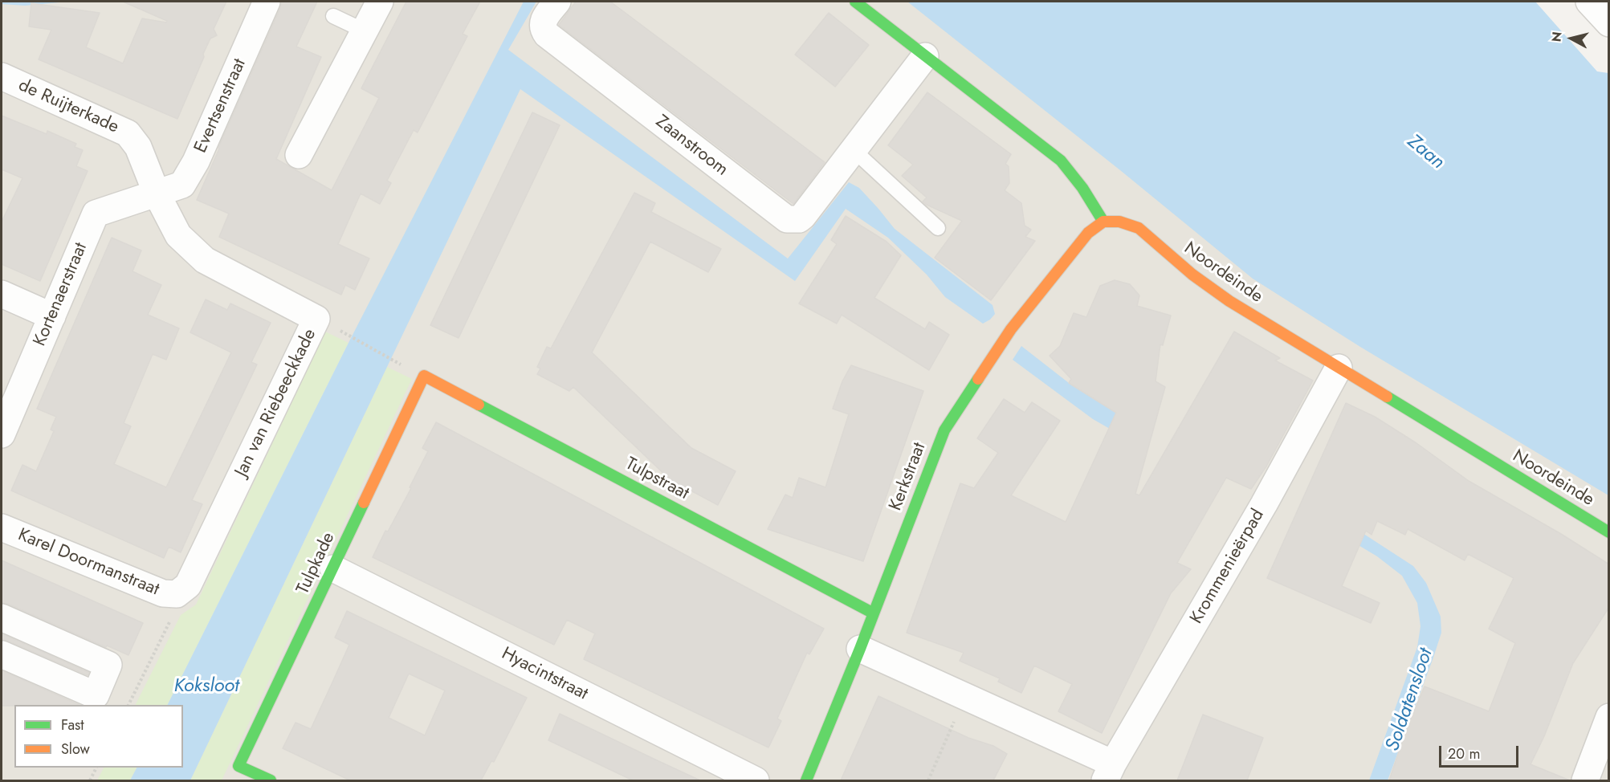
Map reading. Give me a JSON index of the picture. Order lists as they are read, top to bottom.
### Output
{
  "streets": {
    "street": [
      "Evertsenstraat",
      "de Ruijterkade",
      "Zaanstroom",
      "Noordeinde",
      "Kortenaerstraat",
      "Jan van Riebeeckkade",
      "Kerkstraat",
      "Tulpstraat",
      "Karel Doormanstraat",
      "Tulpkade",
      "Krommenieërpad",
      "Hyacintstraat"
    ]
  },
  "crossings": [
    ["Evertsenstraat", "de Ruijterkade"],
    ["Evertsenstraat", "Kortenaerstraat"],
    ["Evertsenstraat", "Jan van Riebeeckkade"],
    ["de Ruijterkade", "Kortenaerstraat"],
    ["de Ruijterkade", "Jan van Riebeeckkade"],
    ["Noordeinde", "Kerkstraat"],
    ["Noordeinde", "Krommenieërpad"],
    ["Kortenaerstraat", "Jan van Riebeeckkade"],
    ["Jan van Riebeeckkade", "Karel Doormanstraat"],
    ["Kerkstraat", "Tulpstraat"],
    ["Kerkstraat", "Krommenieërpad"],
    ["Tulpstraat", "Tulpkade"],
    ["Tulpkade", "Hyacintstraat"]
  ],
  "water": ["Zaan", "Koksloot", "Soldatensloot"],
  "legend": ["Fast", "Slow"],
  "scale_bar": "20 m",
  "north": "left"
}
